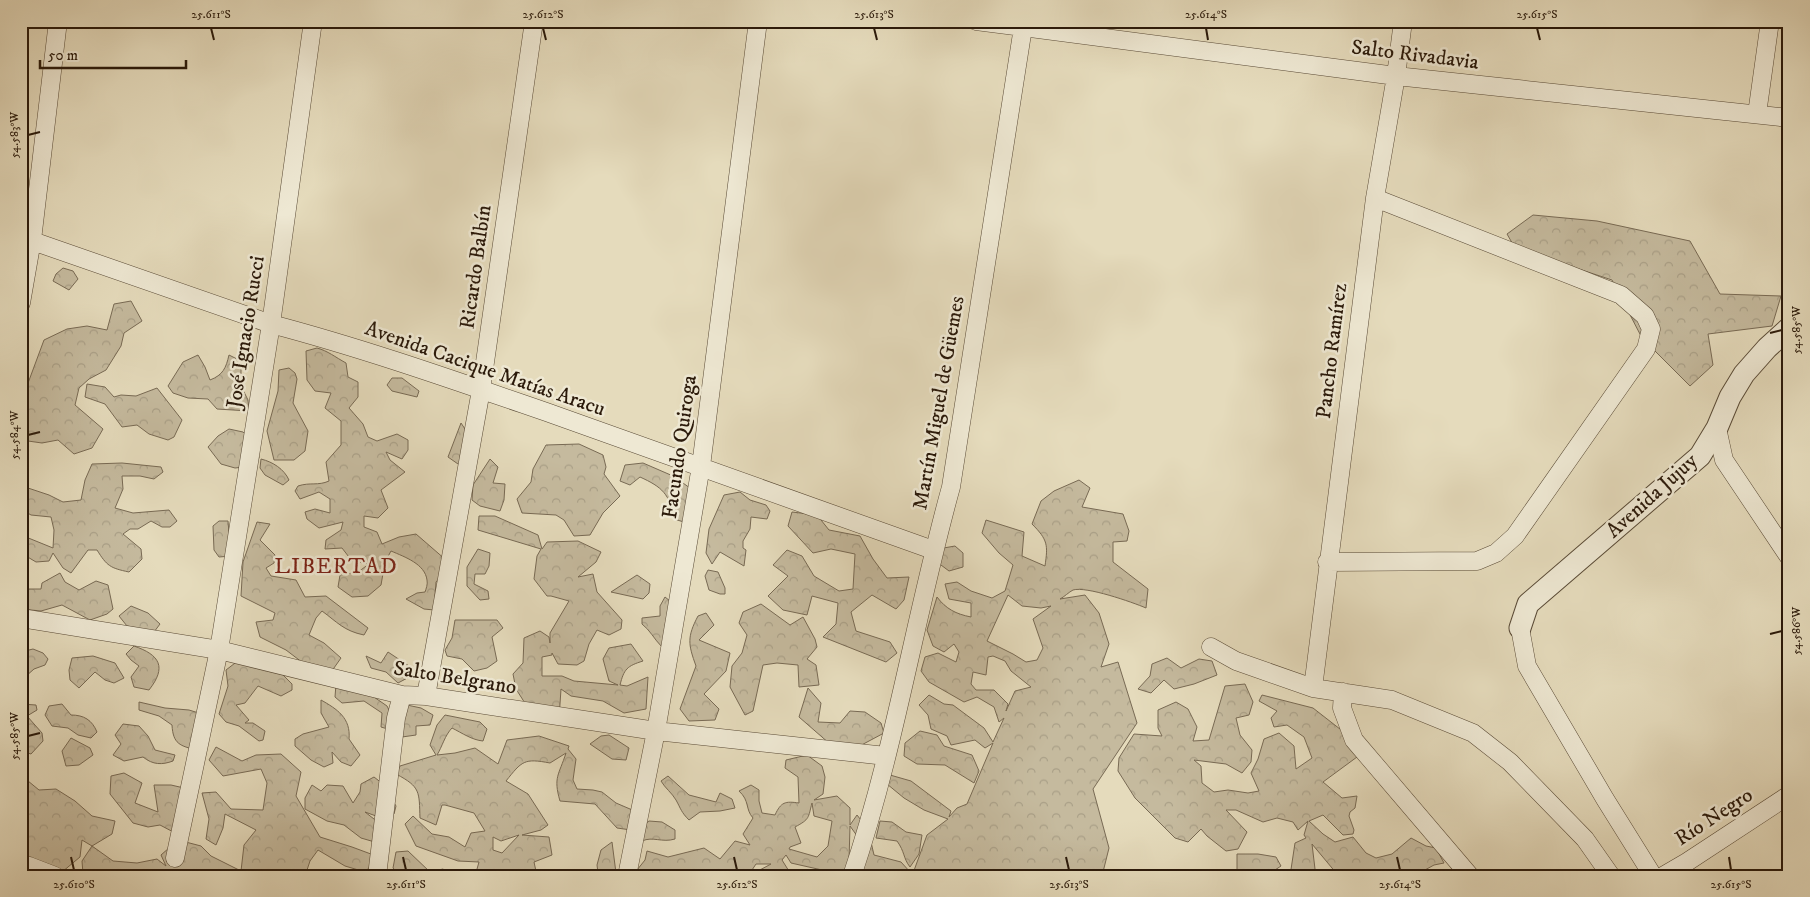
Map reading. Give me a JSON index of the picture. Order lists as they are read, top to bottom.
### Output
{
  "streets": {
    "street": [
      "Salto Rivadavia",
      "Ricardo Balbín",
      "José Ignacio Rucci",
      "Pancho Ramírez",
      "Avenida Cacique Matías Aracu",
      "Martín Miguel de Güemes",
      "Facundo Quiroga",
      "Avenida Jujuy",
      "Salto Belgrano",
      "Río Negro"
    ]
  },
  "crossings": [
    ["Salto Rivadavia", "Pancho Ramírez"],
    ["Salto Rivadavia", "Martín Miguel de Güemes"],
    ["Ricardo Balbín", "Avenida Cacique Matías Aracu"],
    ["Ricardo Balbín", "Salto Belgrano"],
    ["José Ignacio Rucci", "Avenida Cacique Matías Aracu"],
    ["José Ignacio Rucci", "Salto Belgrano"],
    ["Avenida Cacique Matías Aracu", "Martín Miguel de Güemes"],
    ["Avenida Cacique Matías Aracu", "Facundo Quiroga"],
    ["Martín Miguel de Güemes", "Salto Belgrano"],
    ["Facundo Quiroga", "Salto Belgrano"]
  ],
  "districts": ["LIBERTAD"],
  "scale_bar": "50 m",
  "coordinates": [
    "25.611°S",
    "25.612°S",
    "25.613°S",
    "25.614°S",
    "25.615°S",
    "54.583°W",
    "54.585°W",
    "54.584°W",
    "54.586°W",
    "25.610°S"
  ]
}
